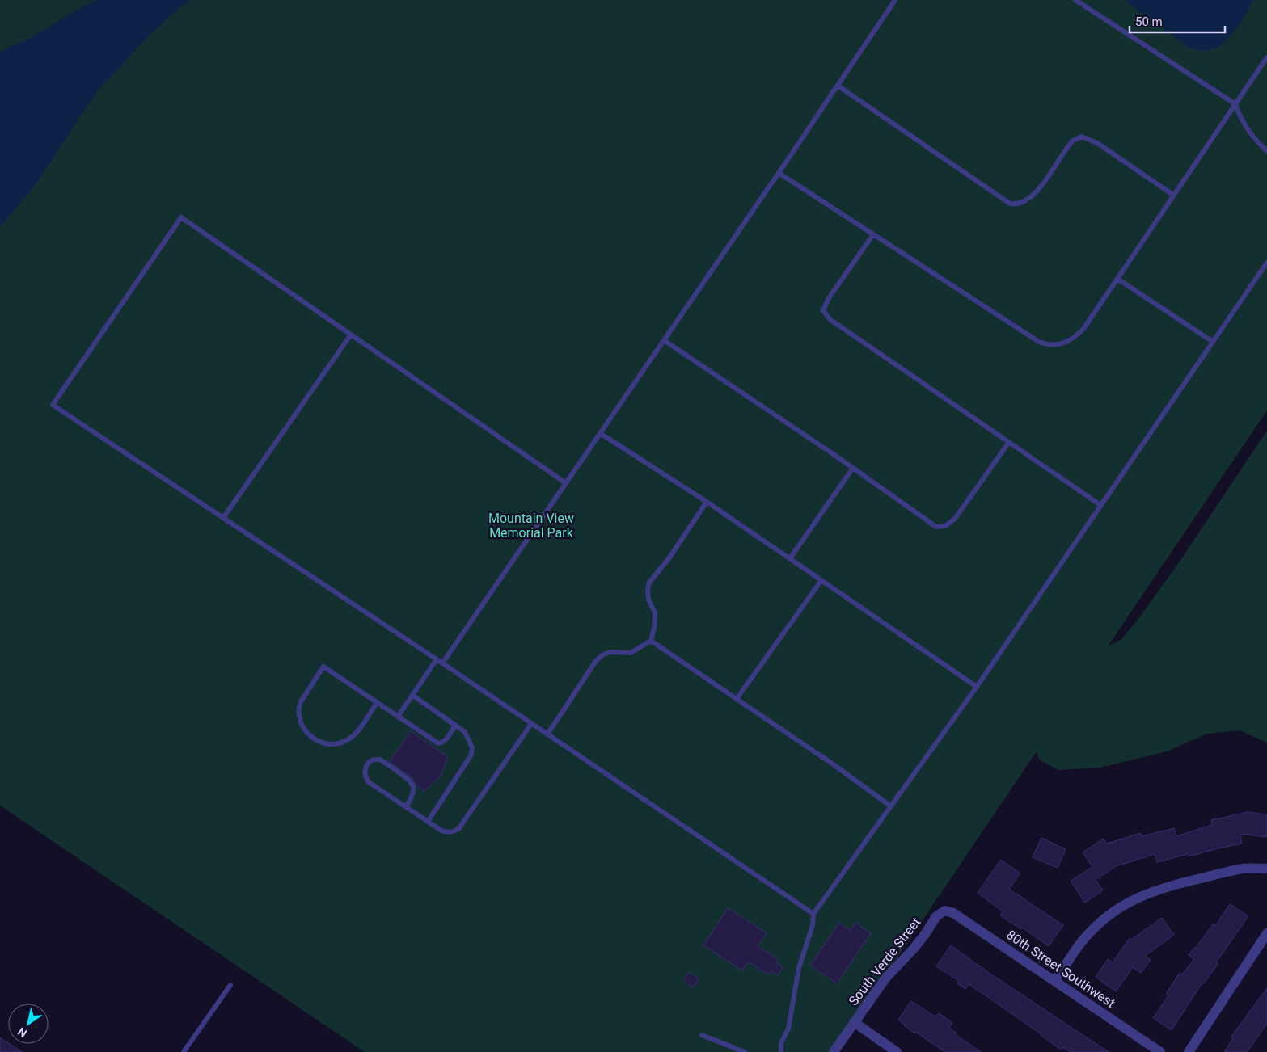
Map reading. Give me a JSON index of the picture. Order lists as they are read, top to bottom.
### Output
{
  "streets": {
    "street": ["South Verde Street", "80th Street Southwest"]
  },
  "crossings": [
    ["South Verde Street", "80th Street Southwest"]
  ],
  "parks": ["Mountain View Memorial Park"],
  "scale_bar": "50 m",
  "north": "bottom left"
}
